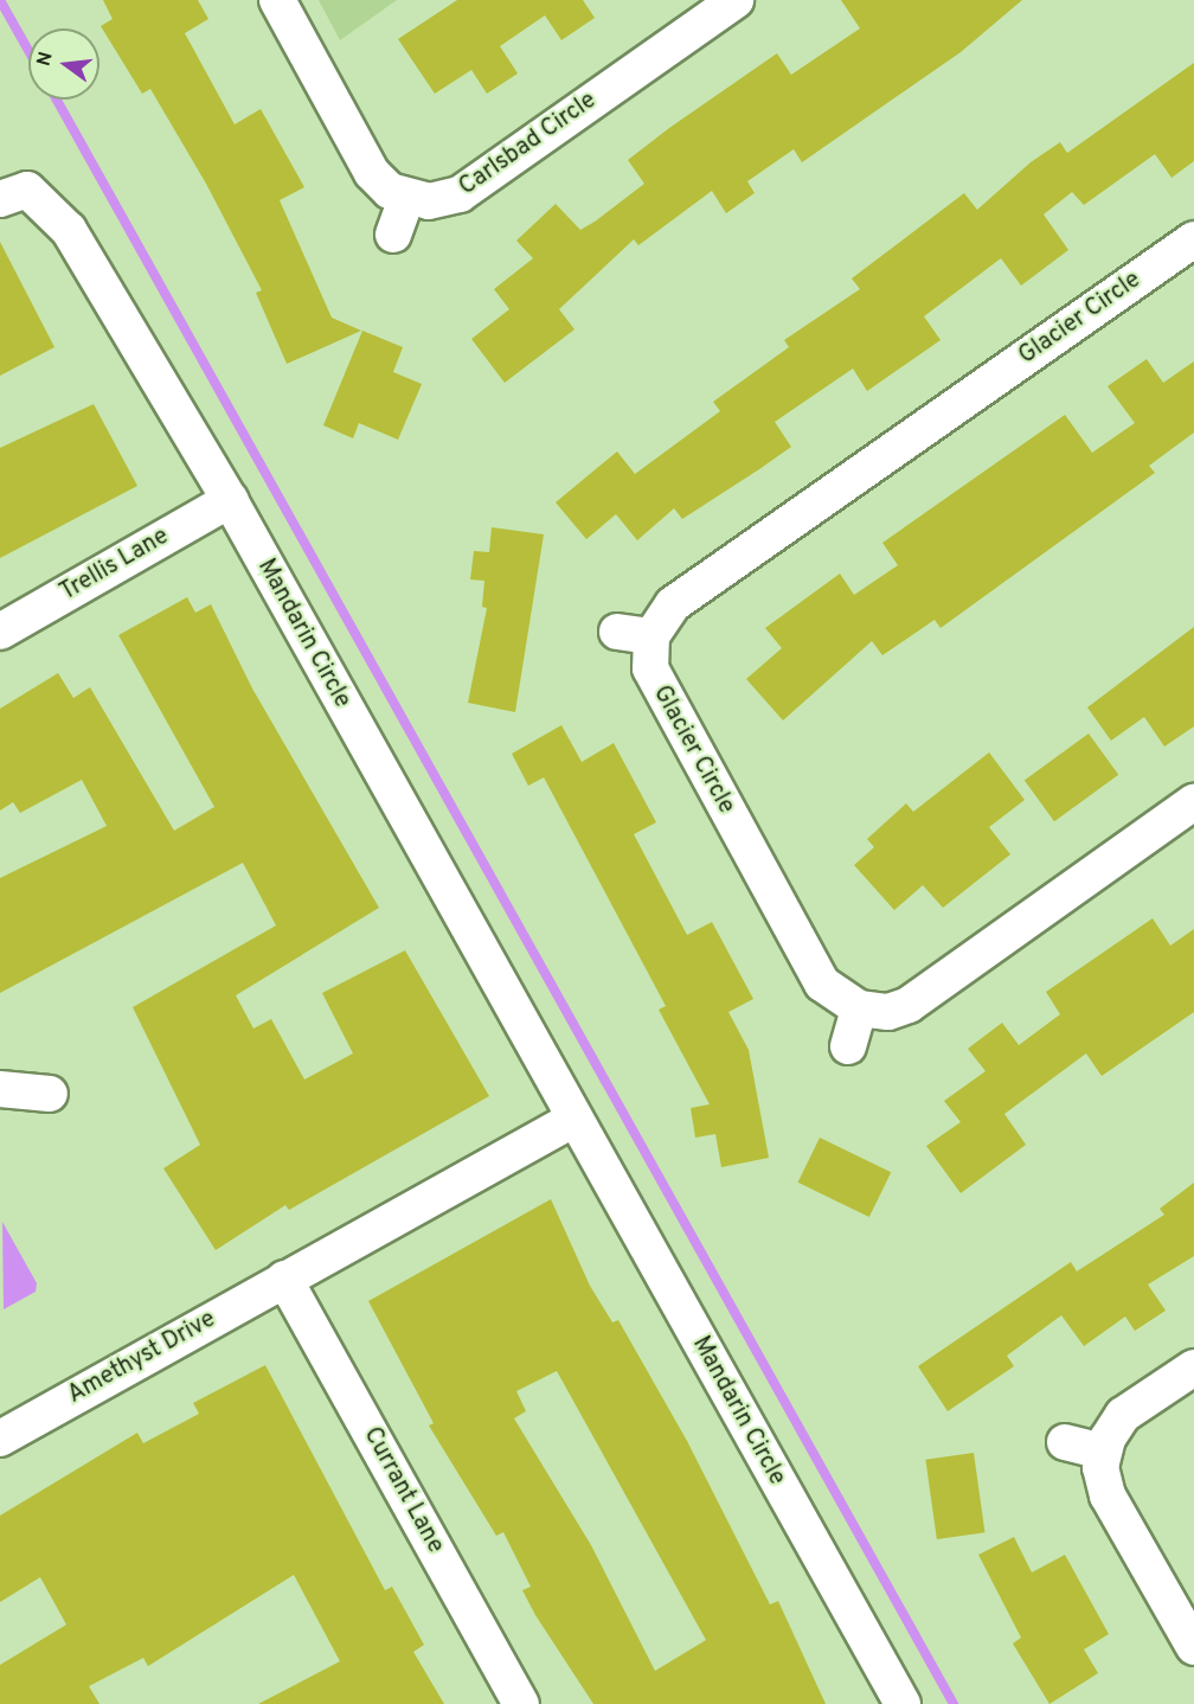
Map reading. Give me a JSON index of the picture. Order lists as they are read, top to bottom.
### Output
{
  "streets": {
    "street": [
      "Carlsbad Circle",
      "Glacier Circle",
      "Trellis Lane",
      "Mandarin Circle",
      "Amethyst Drive",
      "Currant Lane"
    ]
  },
  "crossings": [
    ["Trellis Lane", "Mandarin Circle"],
    ["Amethyst Drive", "Currant Lane"]
  ],
  "north": "left"
}
